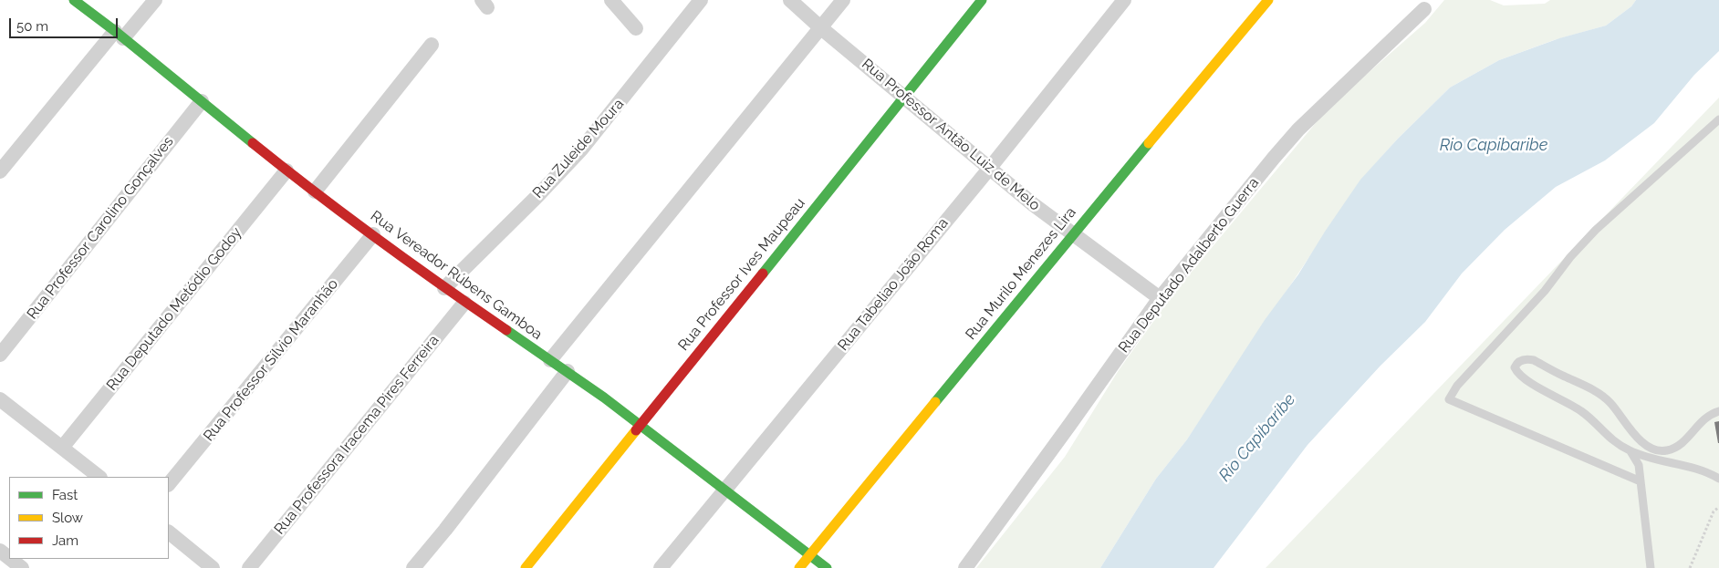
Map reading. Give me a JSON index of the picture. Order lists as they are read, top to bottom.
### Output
{
  "streets": {
    "street": [
      "Rua Professor Antão Luiz de Melo",
      "Rua Zuleide Moura",
      "Rua Professor Carolino Gonçalves",
      "Rua Deputado Adalberto Guerra",
      "Rua Murilo Menezes Lira",
      "Rua Professor Ives Maupeau",
      "Rua Vereador Rúbens Gamboa",
      "Rua Tabeliao João Roma",
      "Rua Deputado Metódio Godoy",
      "Rua Professor Sílvio Maranhão",
      "Rua Professora Iracema Pires Ferreira"
    ]
  },
  "crossings": [
    ["Rua Professor Antão Luiz de Melo", "Rua Deputado Adalberto Guerra"],
    ["Rua Professor Antão Luiz de Melo", "Rua Murilo Menezes Lira"],
    ["Rua Professor Antão Luiz de Melo", "Rua Professor Ives Maupeau"],
    ["Rua Professor Antão Luiz de Melo", "Rua Tabeliao João Roma"],
    ["Rua Zuleide Moura", "Rua Vereador Rúbens Gamboa"],
    ["Rua Professor Carolino Gonçalves", "Rua Vereador Rúbens Gamboa"],
    ["Rua Murilo Menezes Lira", "Rua Vereador Rúbens Gamboa"],
    ["Rua Professor Ives Maupeau", "Rua Vereador Rúbens Gamboa"],
    ["Rua Vereador Rúbens Gamboa", "Rua Tabeliao João Roma"],
    ["Rua Vereador Rúbens Gamboa", "Rua Deputado Metódio Godoy"],
    ["Rua Vereador Rúbens Gamboa", "Rua Professor Sílvio Maranhão"],
    ["Rua Vereador Rúbens Gamboa", "Rua Professora Iracema Pires Ferreira"]
  ],
  "water": ["Rio Capibaribe"],
  "legend": ["Fast", "Slow", "Jam"],
  "scale_bar": "50 m"
}
